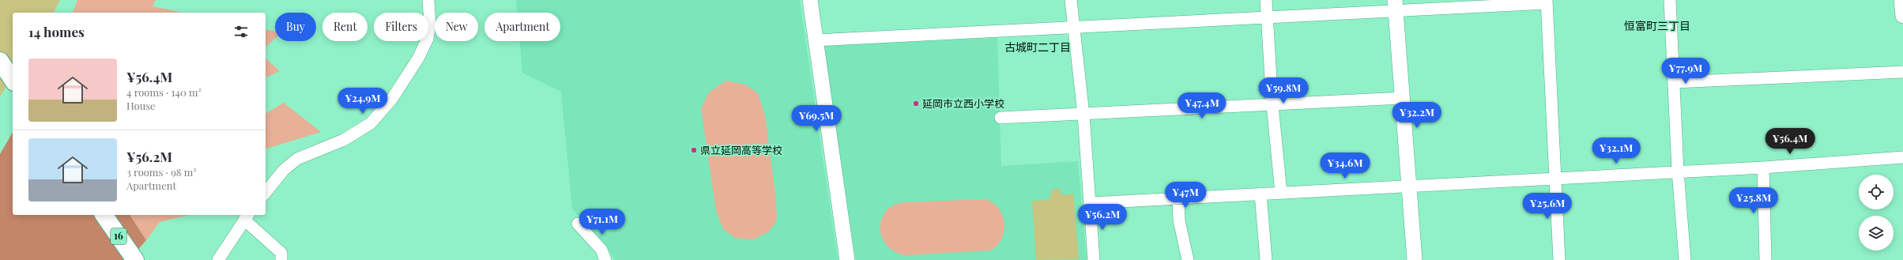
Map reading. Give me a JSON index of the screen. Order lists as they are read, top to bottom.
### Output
{
  "streets": {
    "main road": ["16"]
  },
  "districts": ["恒富町三丁目", "古城町二丁目"],
  "places": ["延岡市立西小学校", "県立延岡高等学校"],
  "page": {
    "chip": [
      "Buy",
      "Rent",
      "Filters",
      "New",
      "Apartment"
    ],
    "heading": "14 homes",
    "list": [
      {
        "name": "¥56.4M",
        "note": "4 rooms · 140 m² · House"
      },
      {
        "name": "¥56.2M",
        "note": "3 rooms · 98 m² · Apartment"
      }
    ],
    "price": [
      "¥77.9M",
      "¥59.8M",
      "¥24.9M",
      "¥47.4M",
      "¥32.2M",
      "¥69.5M",
      "¥56.4M",
      "¥32.1M",
      "¥34.6M",
      "¥47M",
      "¥25.8M",
      "¥25.6M",
      "¥56.2M",
      "¥71.1M"
    ]
  }
}
